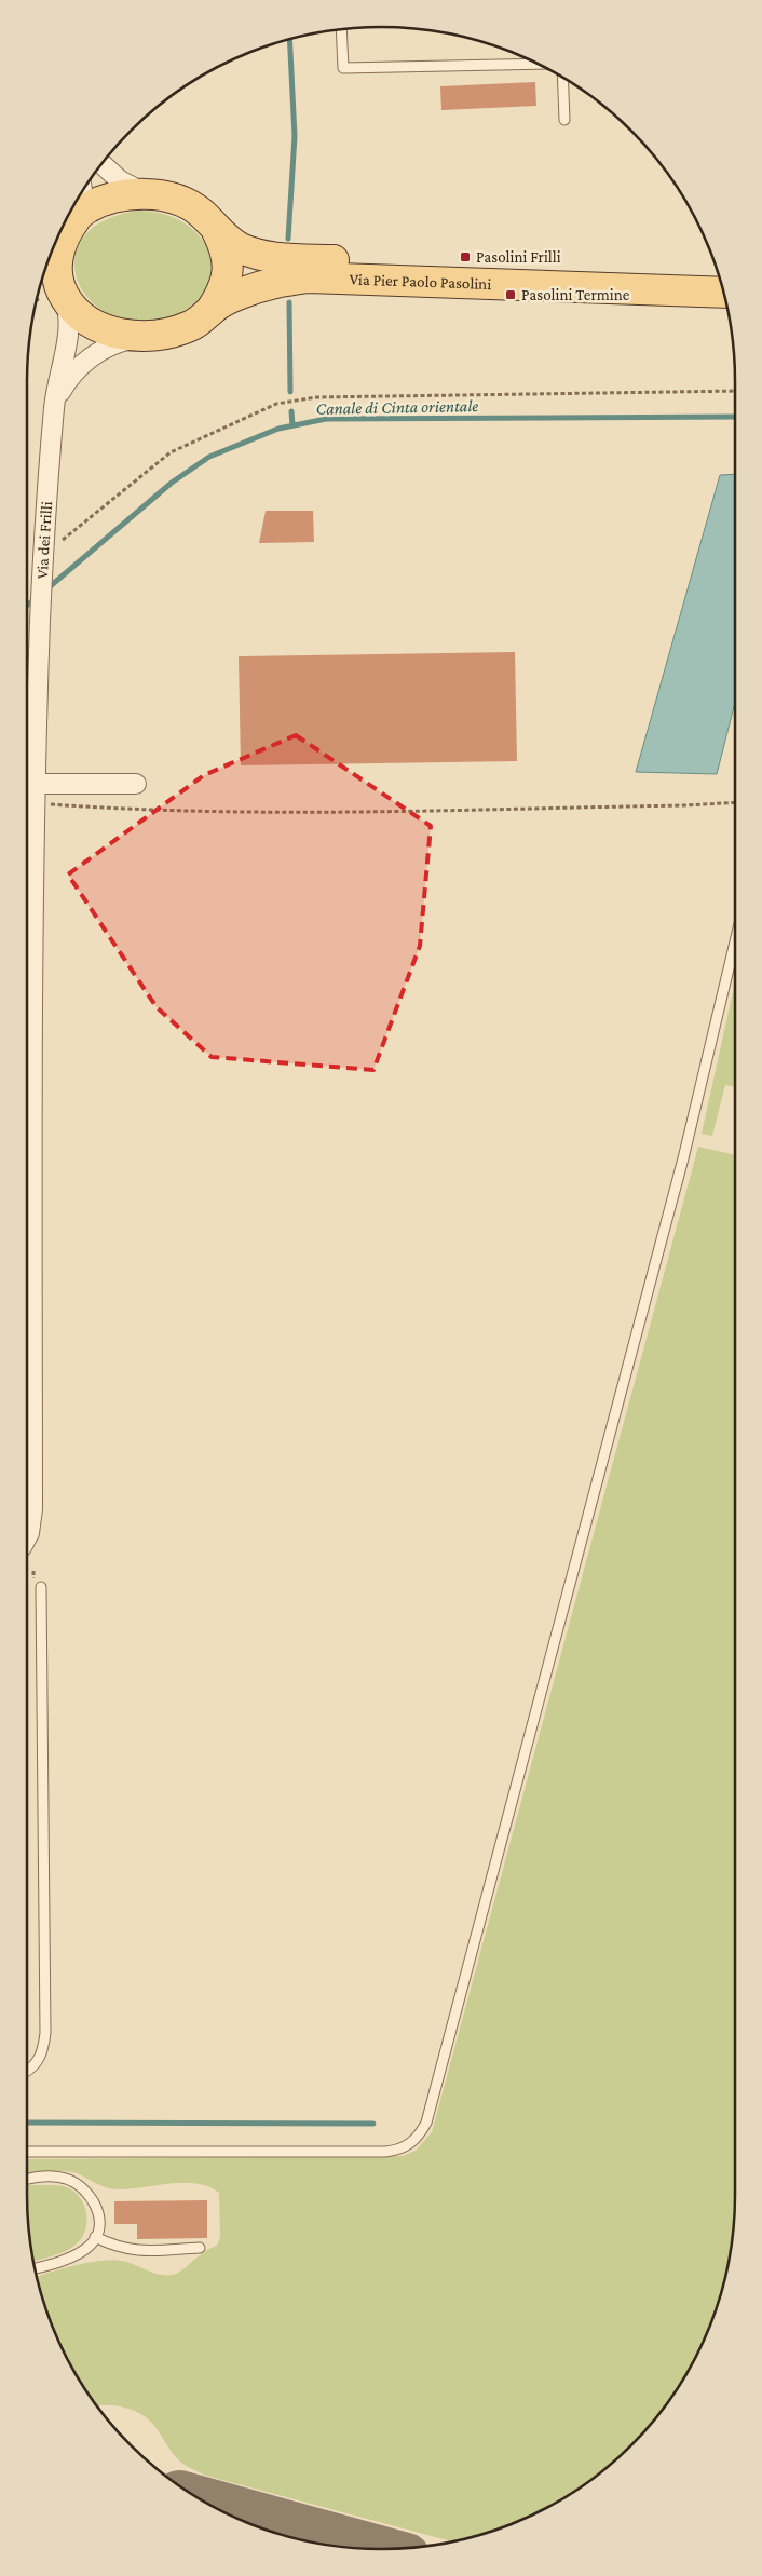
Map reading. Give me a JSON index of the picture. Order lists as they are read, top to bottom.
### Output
{
  "streets": {
    "main road": ["Via Pier Paolo Pasolini"],
    "street": ["Via dei Frilli"]
  },
  "crossings": [
    ["Via Pier Paolo Pasolini", "Via dei Frilli"]
  ],
  "water": ["Canale di Cinta orientale"],
  "places": {
    "transit": ["Pasolini Frilli", "Pasolini Termine"]
  }
}
